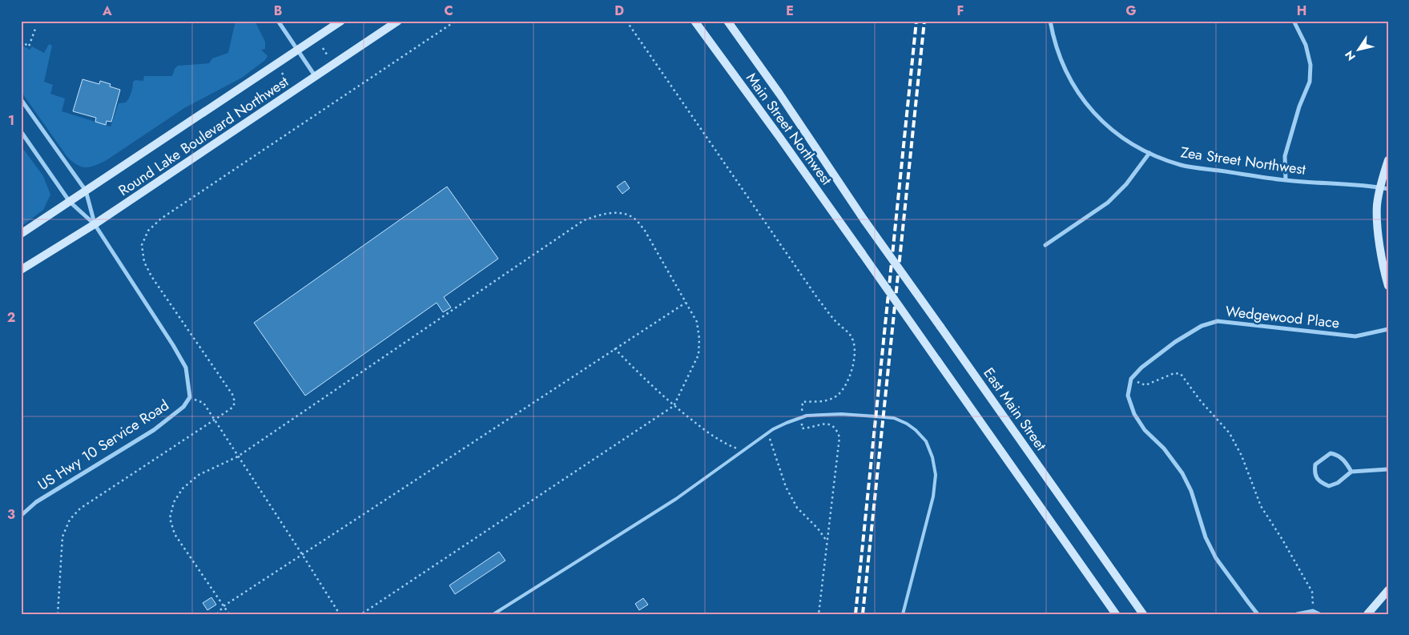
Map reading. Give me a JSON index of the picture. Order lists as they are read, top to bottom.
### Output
{
  "streets": {
    "main road": ["Main Street Northwest", "Round Lake Boulevard Northwest", "East Main Street"],
    "street": ["Zea Street Northwest", "Wedgewood Place", "US Hwy 10 Service Road"]
  },
  "crossings": [
    ["Main Street Northwest", "East Main Street"]
  ],
  "north": "bottom left",
  "grid": {
    "columns": [
      "A",
      "B",
      "C",
      "D",
      "E",
      "F",
      "G",
      "H"
    ],
    "rows": ["1", "2", "3"]
  }
}
